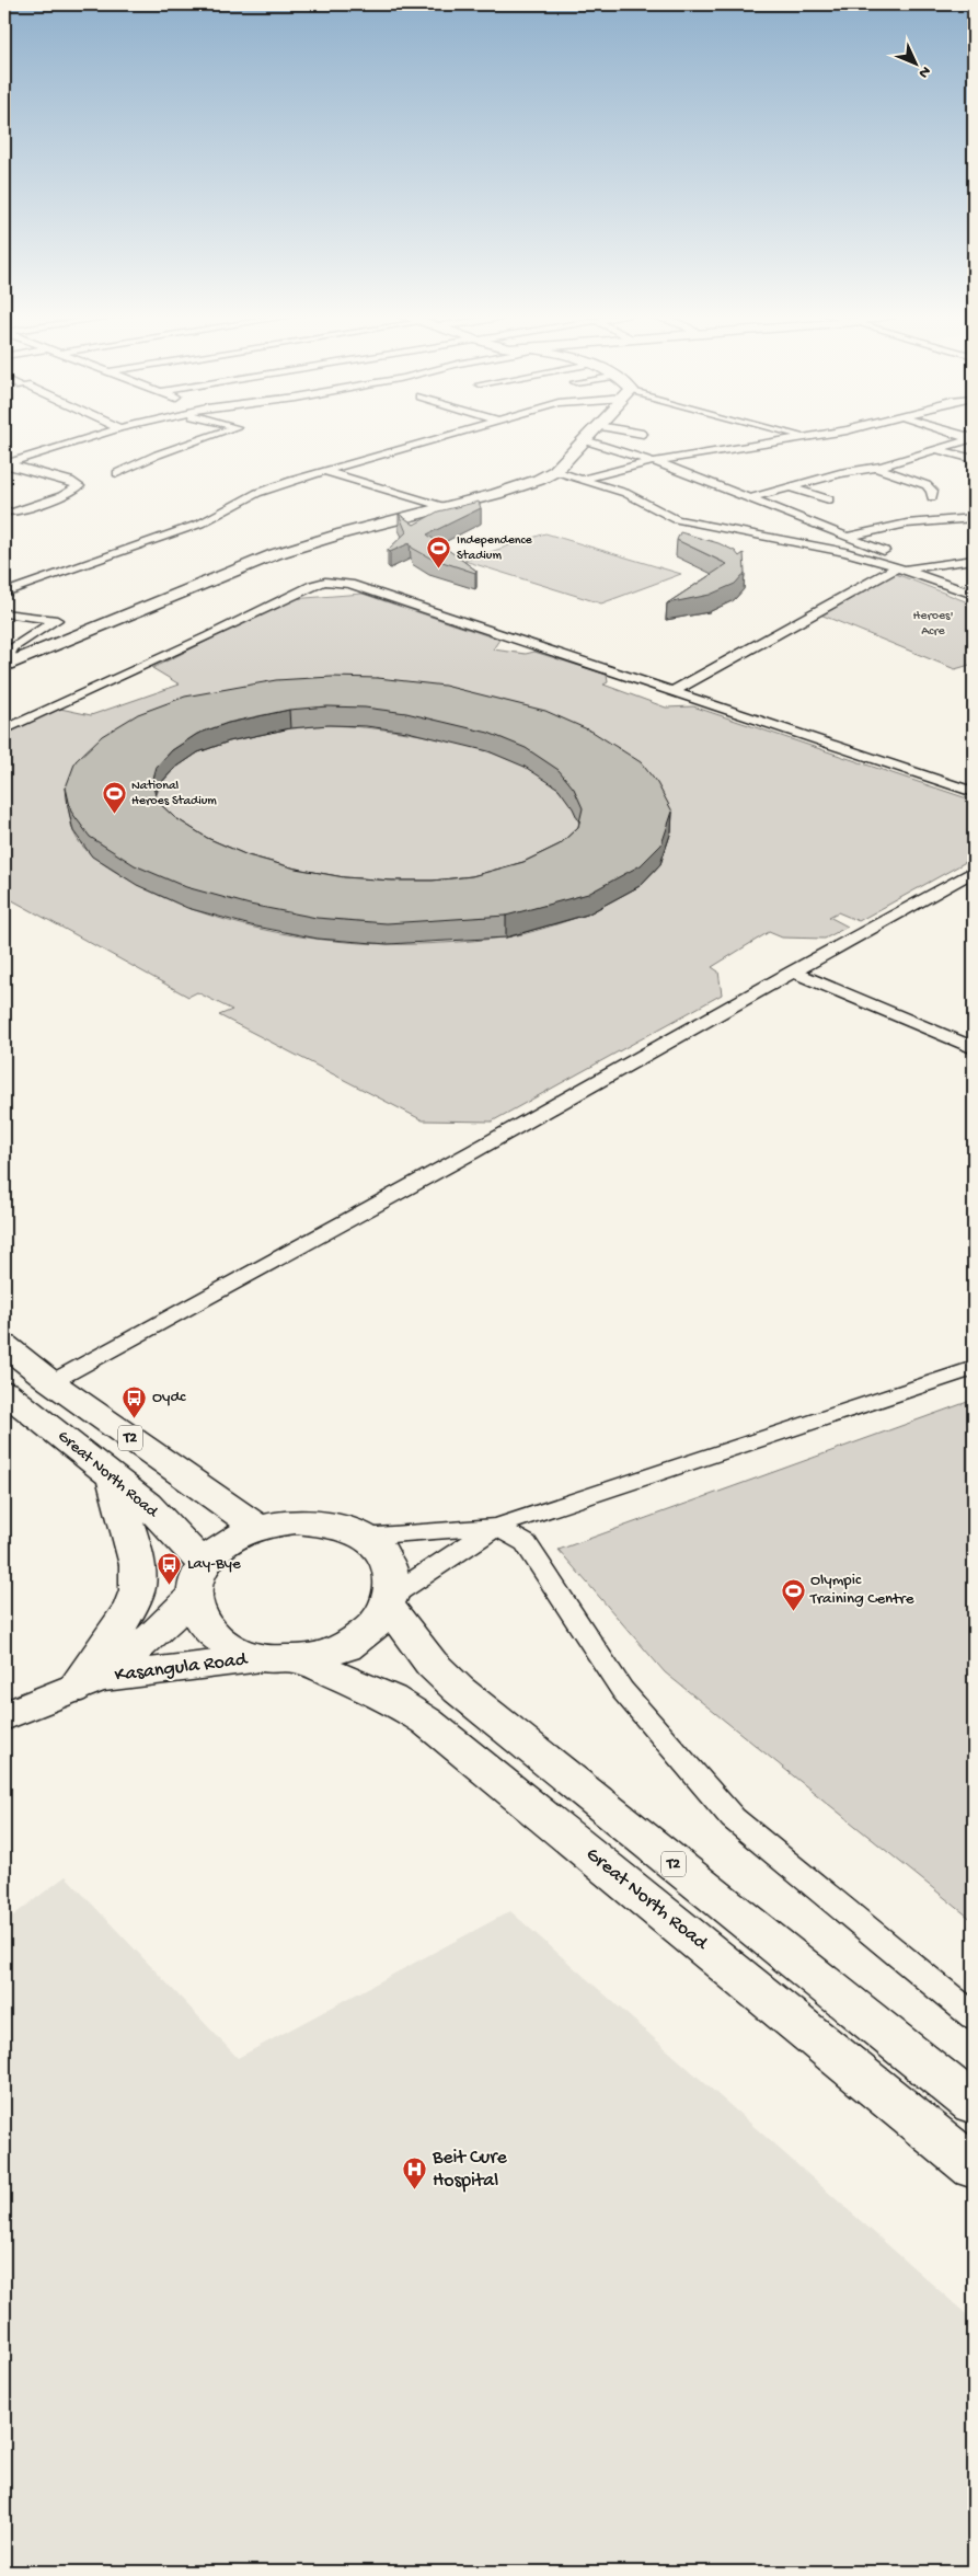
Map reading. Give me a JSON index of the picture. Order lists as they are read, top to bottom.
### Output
{
  "streets": {
    "street": ["T2", "Great North Road", "Kasangula Road"]
  },
  "crossings": [
    ["T2", "Great North Road"],
    ["T2", "Kasangula Road"],
    ["Great North Road", "Kasangula Road"]
  ],
  "parks": ["Heroes' Acre"],
  "places": {
    "sports": ["Independence Stadium", "National Heroes Stadium", "Olympic Training Centre"],
    "bus stop": ["Oydc", "Lay-Bye"],
    "hospital": ["Beit Cure Hospital"]
  },
  "north": "bottom right"
}
